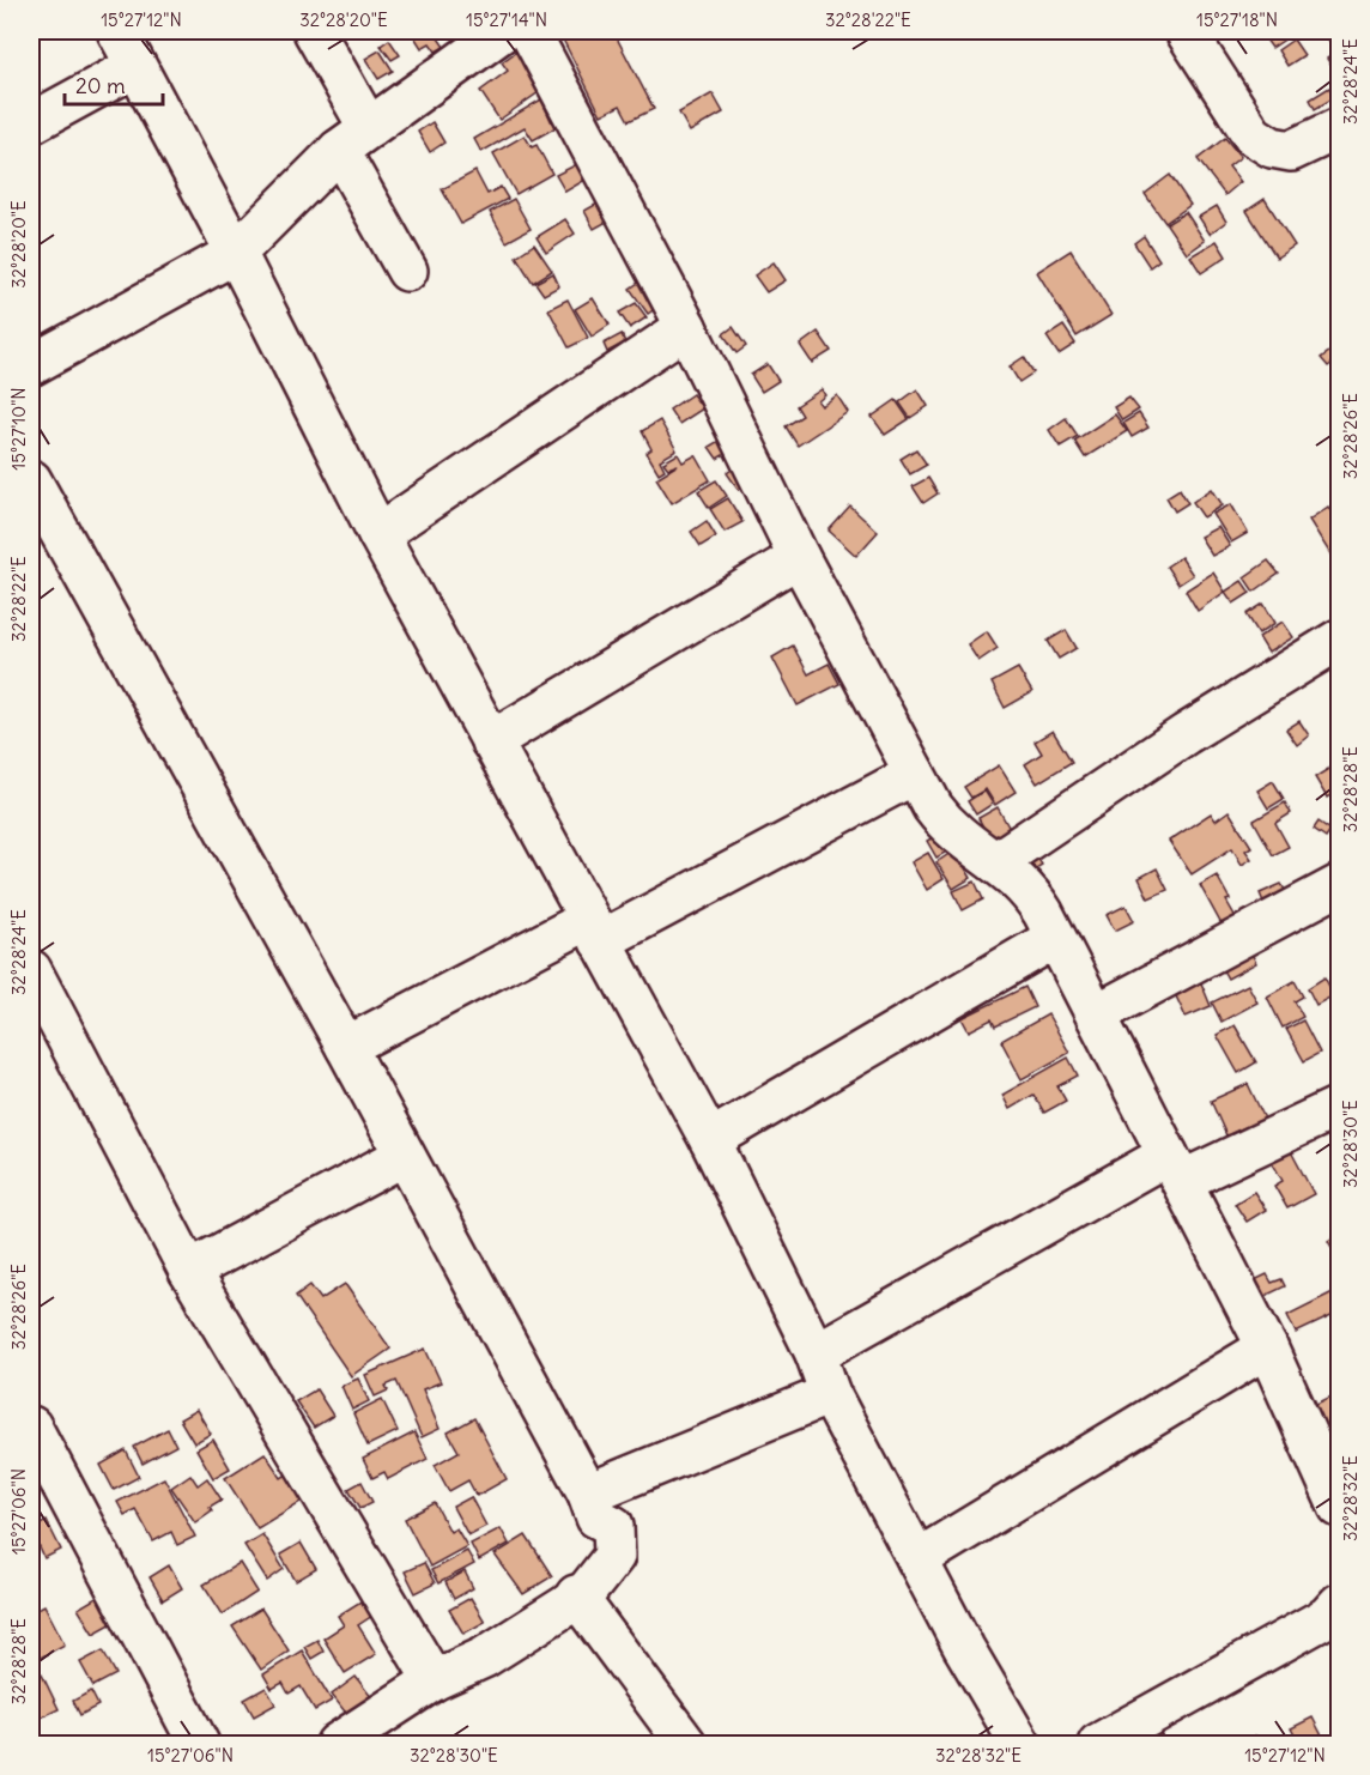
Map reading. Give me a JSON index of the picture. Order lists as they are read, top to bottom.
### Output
{
  "scale_bar": "20 m",
  "coordinates": [
    "15°27'12\"N",
    "32°28'20\"E",
    "15°27'14\"N",
    "32°28'22\"E",
    "15°27'18\"N",
    "32°28'24\"E",
    "15°27'10\"N",
    "32°28'26\"E",
    "32°28'28\"E",
    "32°28'30\"E",
    "32°28'32\"E",
    "15°27'06\"N"
  ]
}
